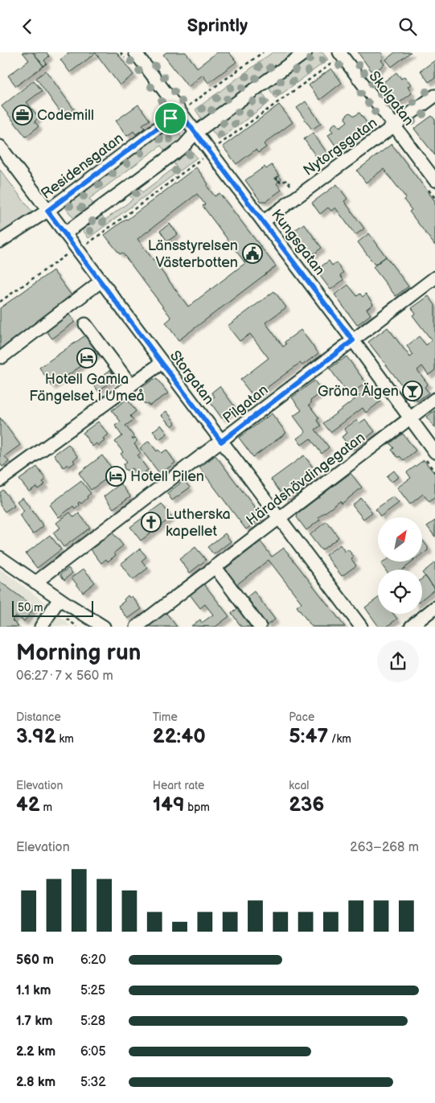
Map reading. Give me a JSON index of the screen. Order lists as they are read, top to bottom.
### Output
{
  "streets": {
    "street": [
      "Skolgatan",
      "Nytorgsgatan",
      "Residensgatan",
      "Kungsgatan",
      "Storgatan",
      "Pilgatan",
      "Häradshövdingegatan"
    ]
  },
  "crossings": [
    ["Skolgatan", "Nytorgsgatan"],
    ["Nytorgsgatan", "Kungsgatan"],
    ["Residensgatan", "Kungsgatan"],
    ["Residensgatan", "Storgatan"],
    ["Kungsgatan", "Pilgatan"],
    ["Kungsgatan", "Häradshövdingegatan"],
    ["Storgatan", "Pilgatan"],
    ["Storgatan", "Häradshövdingegatan"]
  ],
  "places": {
    "office": ["Codemill"],
    "public building": ["Länsstyrelsen Västerbotten"],
    "hotel": ["Hotell Gamla Fängelset i Umeå", "Hotell Pilen"],
    "bar": ["Gröna Älgen"],
    "church": ["Lutherska kapellet"]
  },
  "scale_bar": "50 m",
  "north": "top right",
  "page": {
    "header": "Sprintly",
    "scale": "50 m",
    "heading": ["Morning run", "06:27 · 7 × 560 m"],
    "stats": [
      ["Distance", "3.92 km"],
      ["Time", "22:40"],
      ["Pace", "5:47 /km"],
      ["Elevation", "42 m"],
      ["Heart rate", "149 bpm"],
      ["kcal", "236"]
    ],
    "chart": ["Elevation", "263–268 m"],
    "list": [
      {
        "name": "560 m",
        "note": "6:20"
      },
      {
        "name": "1.1 km",
        "note": "5:25"
      },
      {
        "name": "1.7 km",
        "note": "5:28"
      },
      {
        "name": "2.2 km",
        "note": "6:05"
      },
      {
        "name": "2.8 km",
        "note": "5:32"
      }
    ]
  }
}
